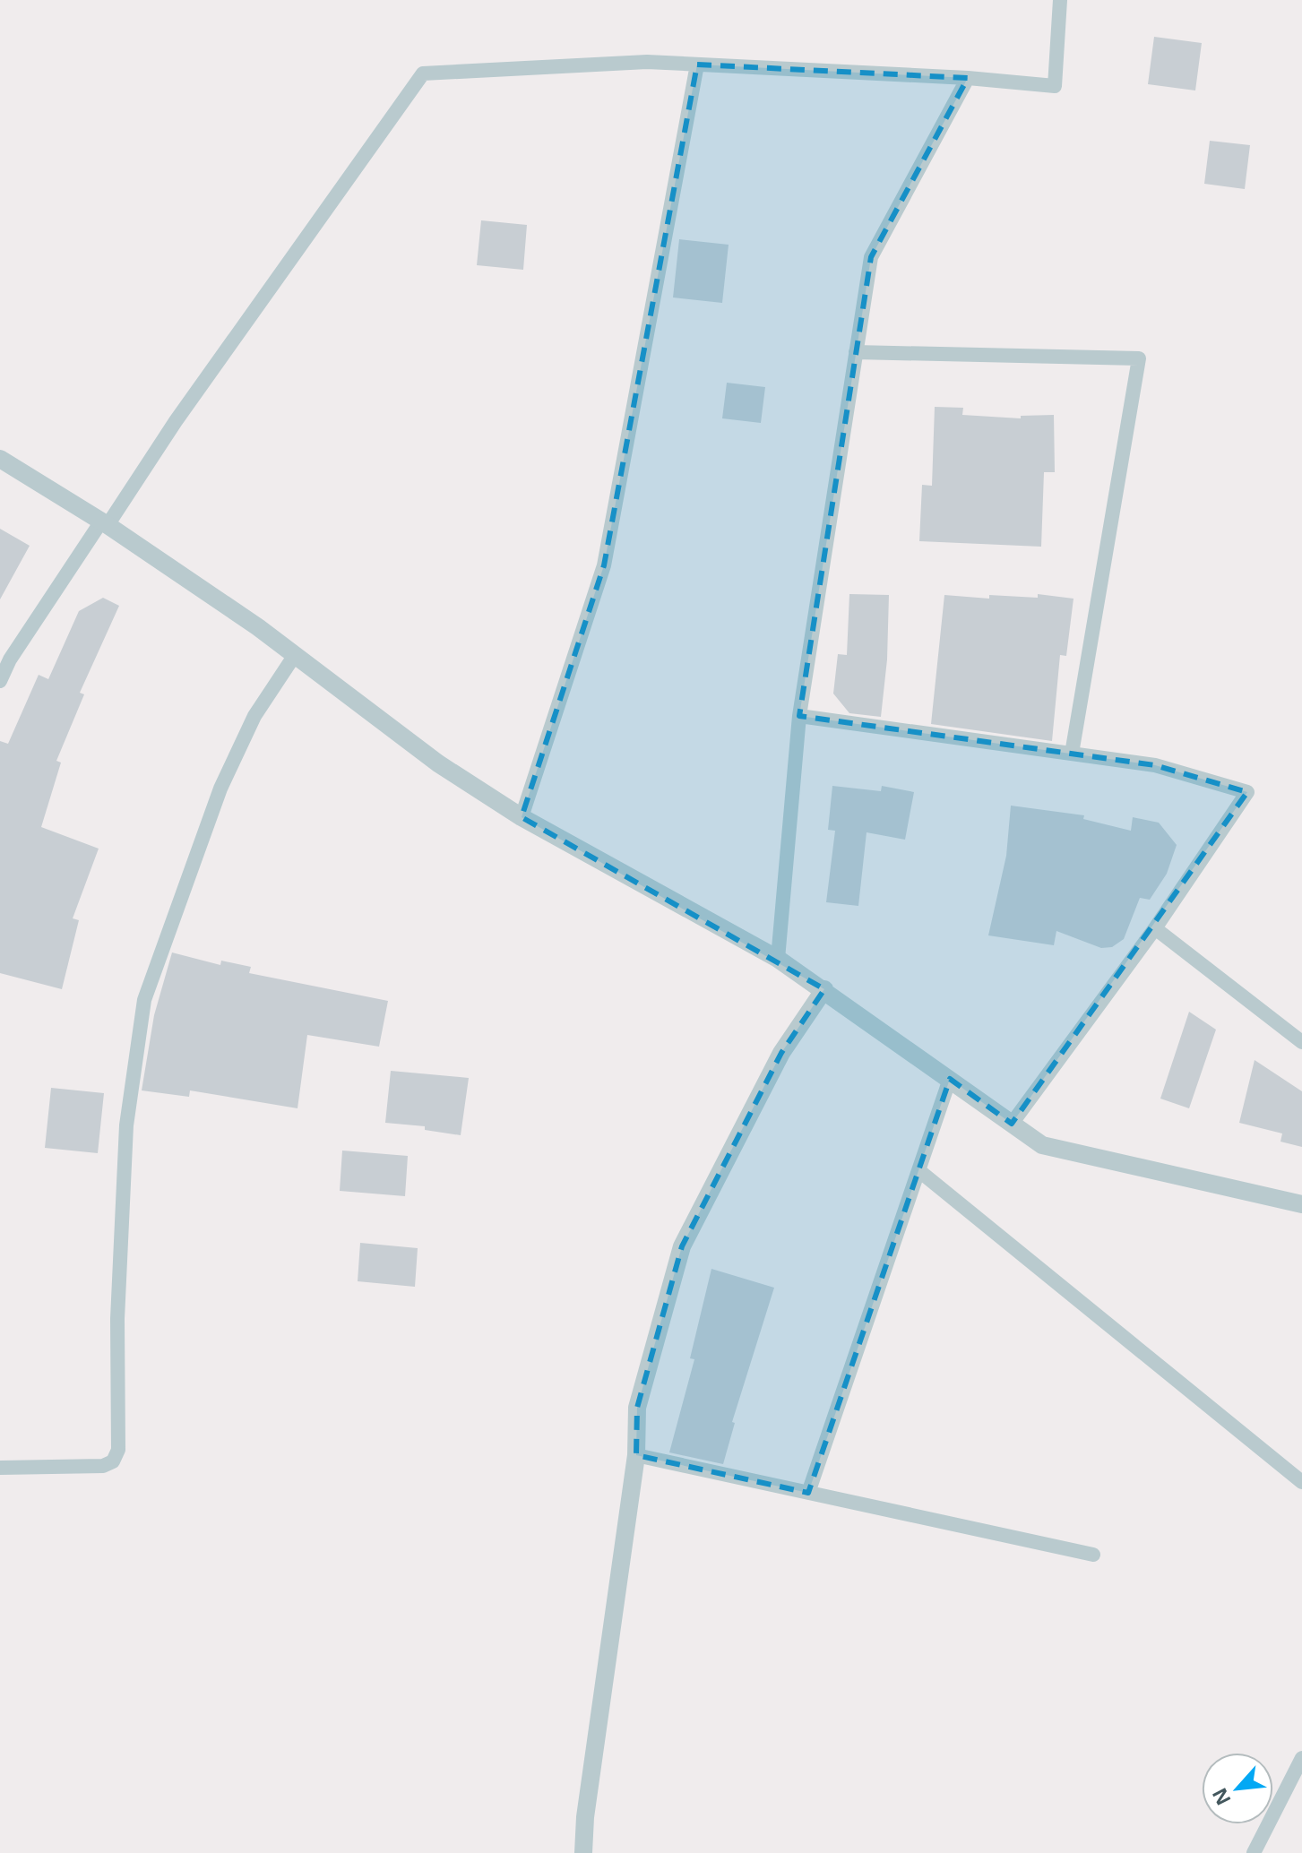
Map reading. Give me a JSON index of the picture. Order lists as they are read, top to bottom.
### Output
{
  "north": "bottom left"
}
